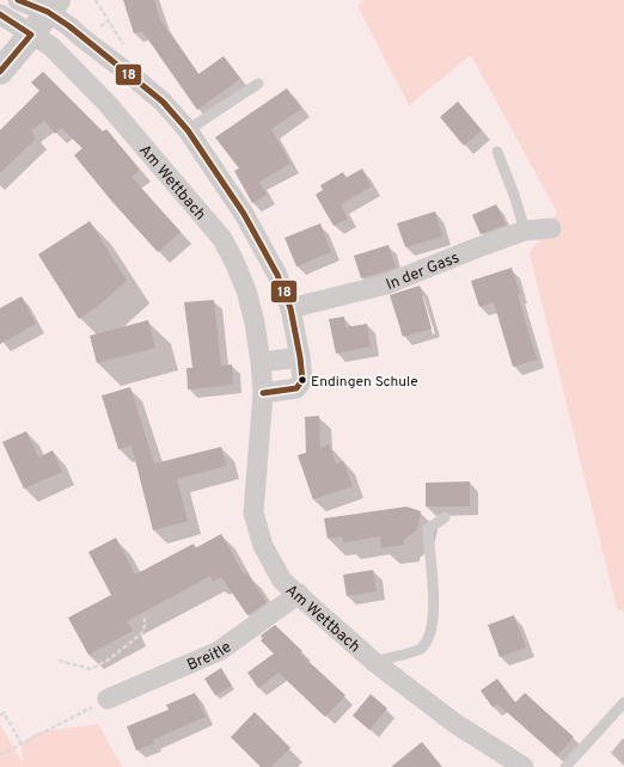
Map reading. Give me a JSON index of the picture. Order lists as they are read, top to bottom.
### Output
{
  "streets": {
    "street": ["Am Wettbach", "In der Gass", "Breitle"]
  },
  "crossings": [
    ["Am Wettbach", "Breitle"]
  ],
  "places": ["Endingen Schule"],
  "lines": ["transit line 18"]
}
